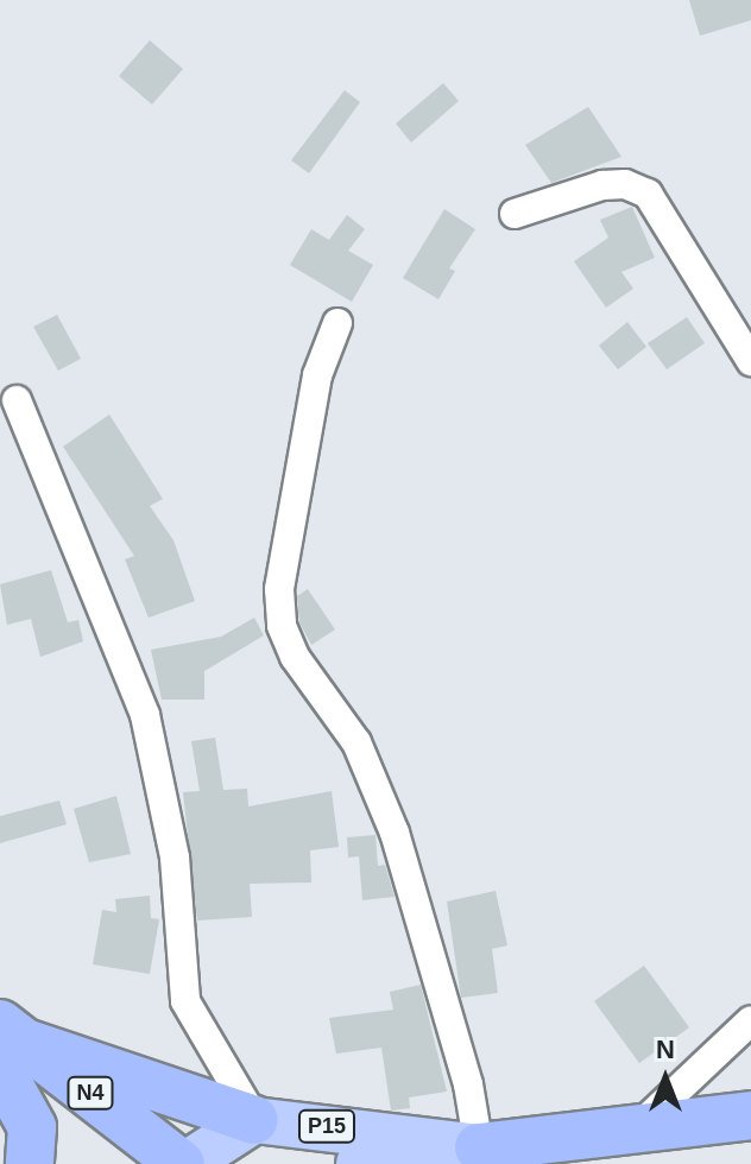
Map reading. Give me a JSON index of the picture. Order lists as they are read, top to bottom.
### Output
{
  "streets": {
    "highway": ["N4", "P15"]
  },
  "north": "top"
}
